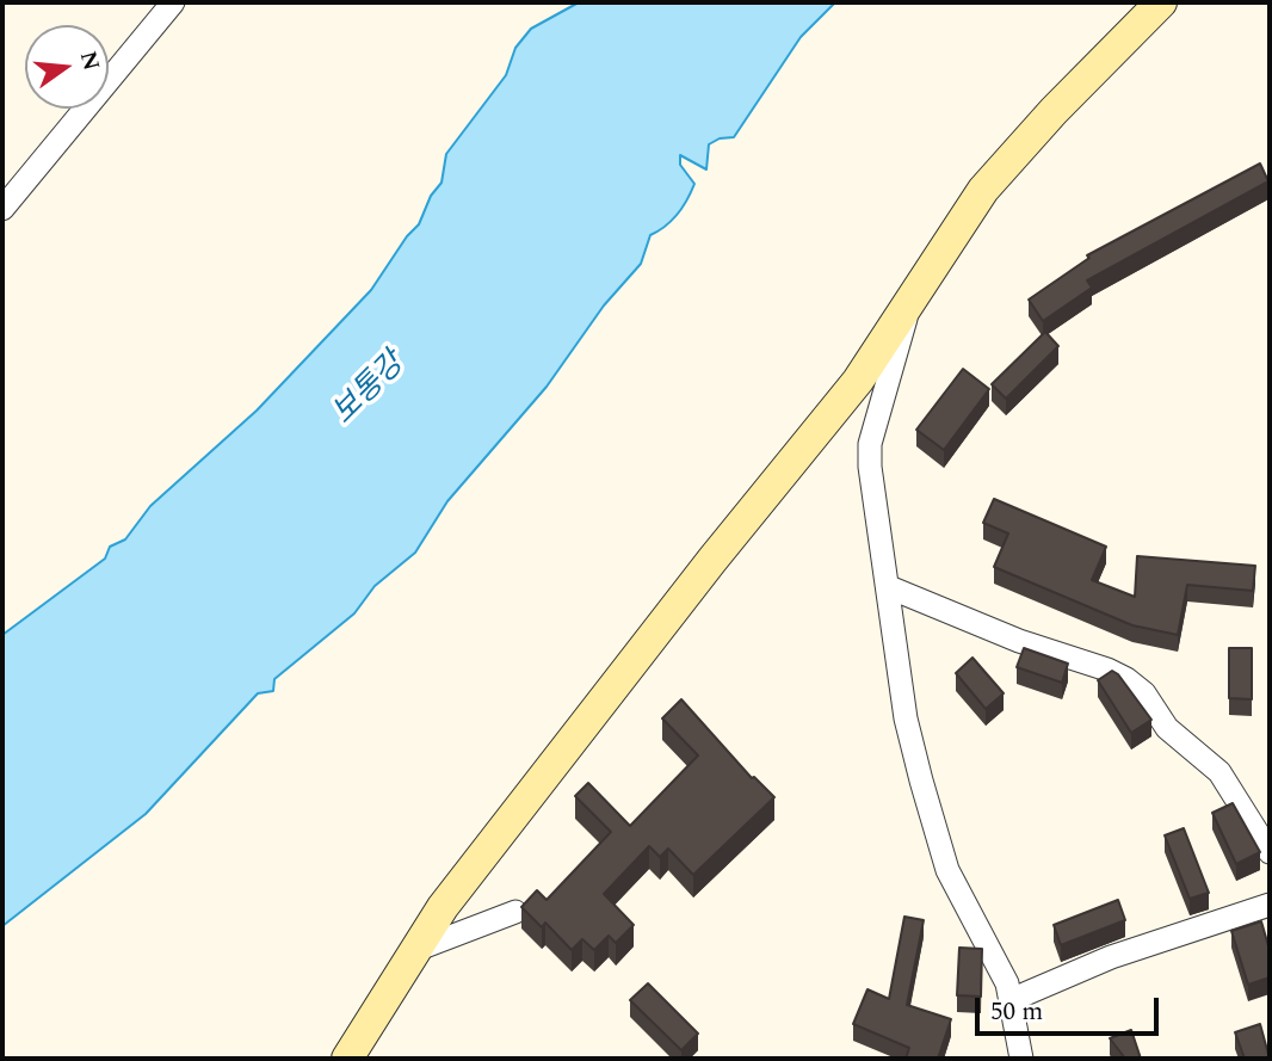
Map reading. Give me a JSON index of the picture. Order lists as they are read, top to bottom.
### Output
{
  "water": ["보통강"],
  "scale_bar": "50 m",
  "north": "right"
}
